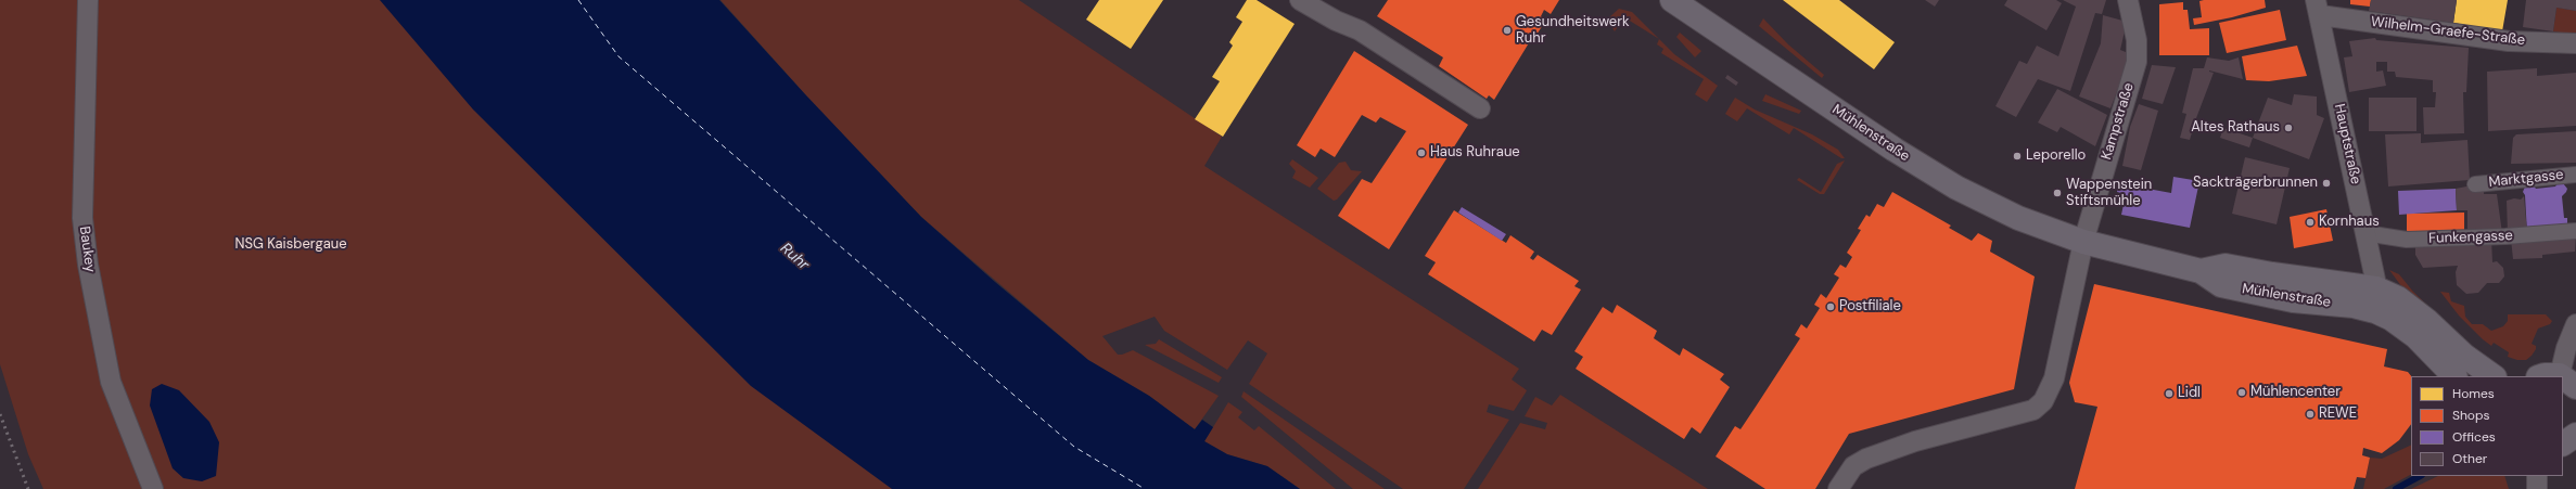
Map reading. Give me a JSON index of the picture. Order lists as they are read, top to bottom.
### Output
{
  "streets": {
    "main road": ["Mühlenstraße"],
    "street": [
      "Wilhelm-Graefe-Straße",
      "Kampstraße",
      "Hauptstraße",
      "Marktgasse",
      "Funkengasse",
      "Baukey"
    ]
  },
  "crossings": [
    ["Wilhelm-Graefe-Straße", "Hauptstraße"],
    ["Kampstraße", "Mühlenstraße"],
    ["Mühlenstraße", "Hauptstraße"],
    ["Hauptstraße", "Funkengasse"]
  ],
  "water": ["Ruhr"],
  "parks": ["NSG Kaisbergaue"],
  "places": [
    "Gesundheitswerk Ruhr",
    "Altes Rathaus",
    "Haus Ruhraue",
    "Leporello",
    "Sackträgerbrunnen",
    "Wappenstein Stiftsmühle",
    "Kornhaus",
    "Postfiliale",
    "Mühlencenter",
    "Lidl",
    "REWE"
  ],
  "legend": [
    "Homes",
    "Shops",
    "Offices",
    "Other"
  ]
}
